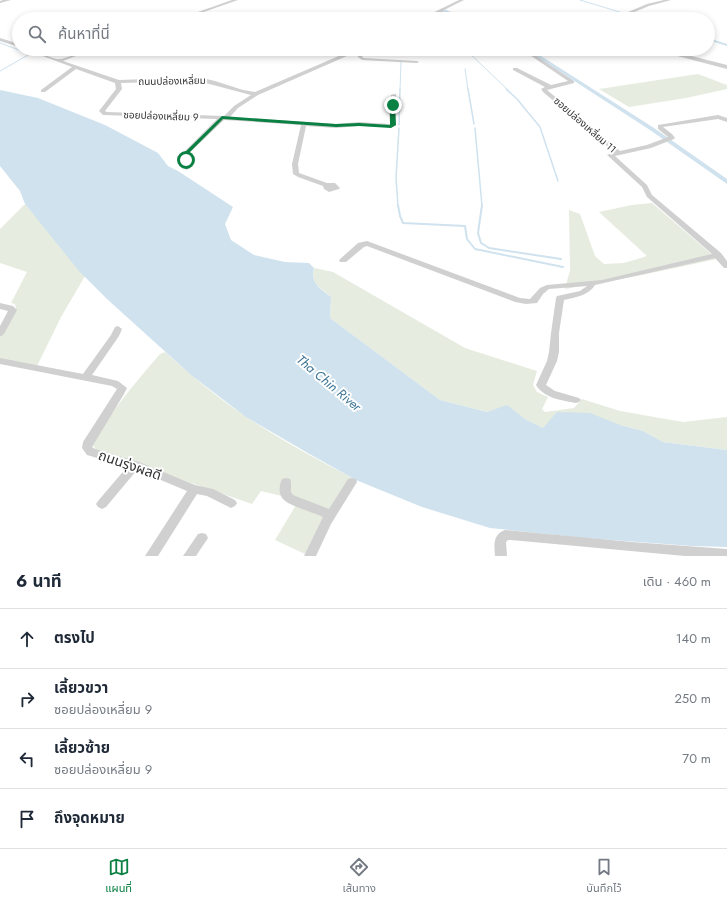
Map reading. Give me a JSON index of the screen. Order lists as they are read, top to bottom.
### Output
{
  "streets": {
    "street": [
      "ถนนปล่องเหลี่ยม",
      "ซอยปล่องเหลี่ยม 9",
      "ซอยปล่องเหลี่ยม 11",
      "ถนนรุ่งผลดี"
    ]
  },
  "crossings": [
    ["ถนนปล่องเหลี่ยม", "ซอยปล่องเหลี่ยม 9"]
  ],
  "water": ["Tha Chin River"],
  "page": {
    "search": "ค้นหาที่นี่",
    "heading": ["6 นาที", "เดิน · 460 m"],
    "list": [
      ["ตรงไป", "140 m"],
      ["เลี้ยวขวา", "ซอยปล่องเหลี่ยม 9", "250 m"],
      ["เลี้ยวซ้าย", "ซอยปล่องเหลี่ยม 9", "70 m"],
      "ถึงจุดหมาย"
    ],
    "nav": ["แผนที่", "เส้นทาง", "บันทึกไว้"]
  }
}
